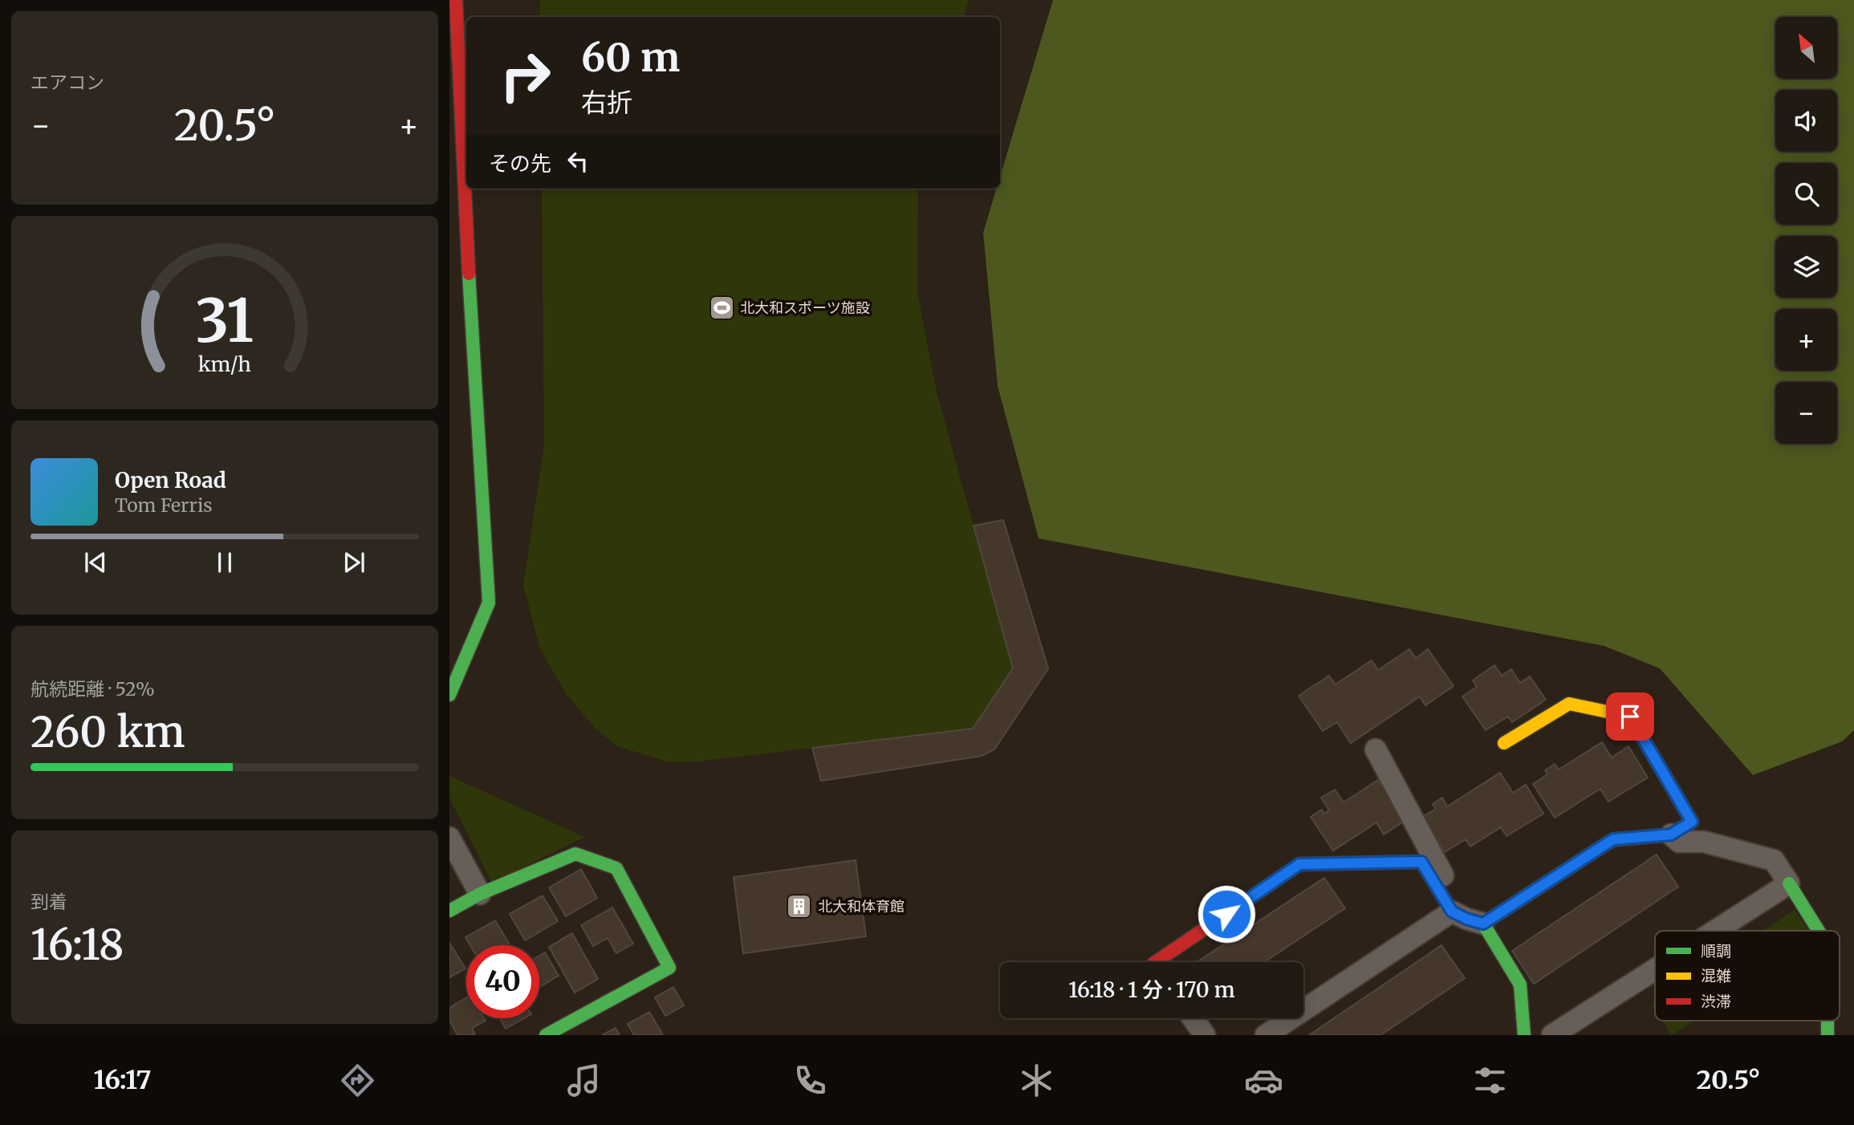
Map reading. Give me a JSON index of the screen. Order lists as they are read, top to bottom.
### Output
{
  "places": {
    "sports": ["北大和スポーツ施設"],
    "building": ["北大和体育館"]
  },
  "legend": ["順調", "混雑", "渋滞"],
  "north": "top left",
  "page": {
    "tile": [
      "エアコン",
      ["航続距離 · 52%", "260 km"],
      ["到着", "16:18"]
    ],
    "map_buttons": ["+", "−"],
    "turn": ["60 m", "右折"],
    "heat": ["−", "20.5°", "+"],
    "then": "その先",
    "song": ["Open Road", "Tom Ferris"],
    "limit": "40",
    "trip": "16:18 · 1 分 · 170 m",
    "tabs": ["16:17", "20.5°"],
    "gauge": ["31", "km/h"]
  }
}
